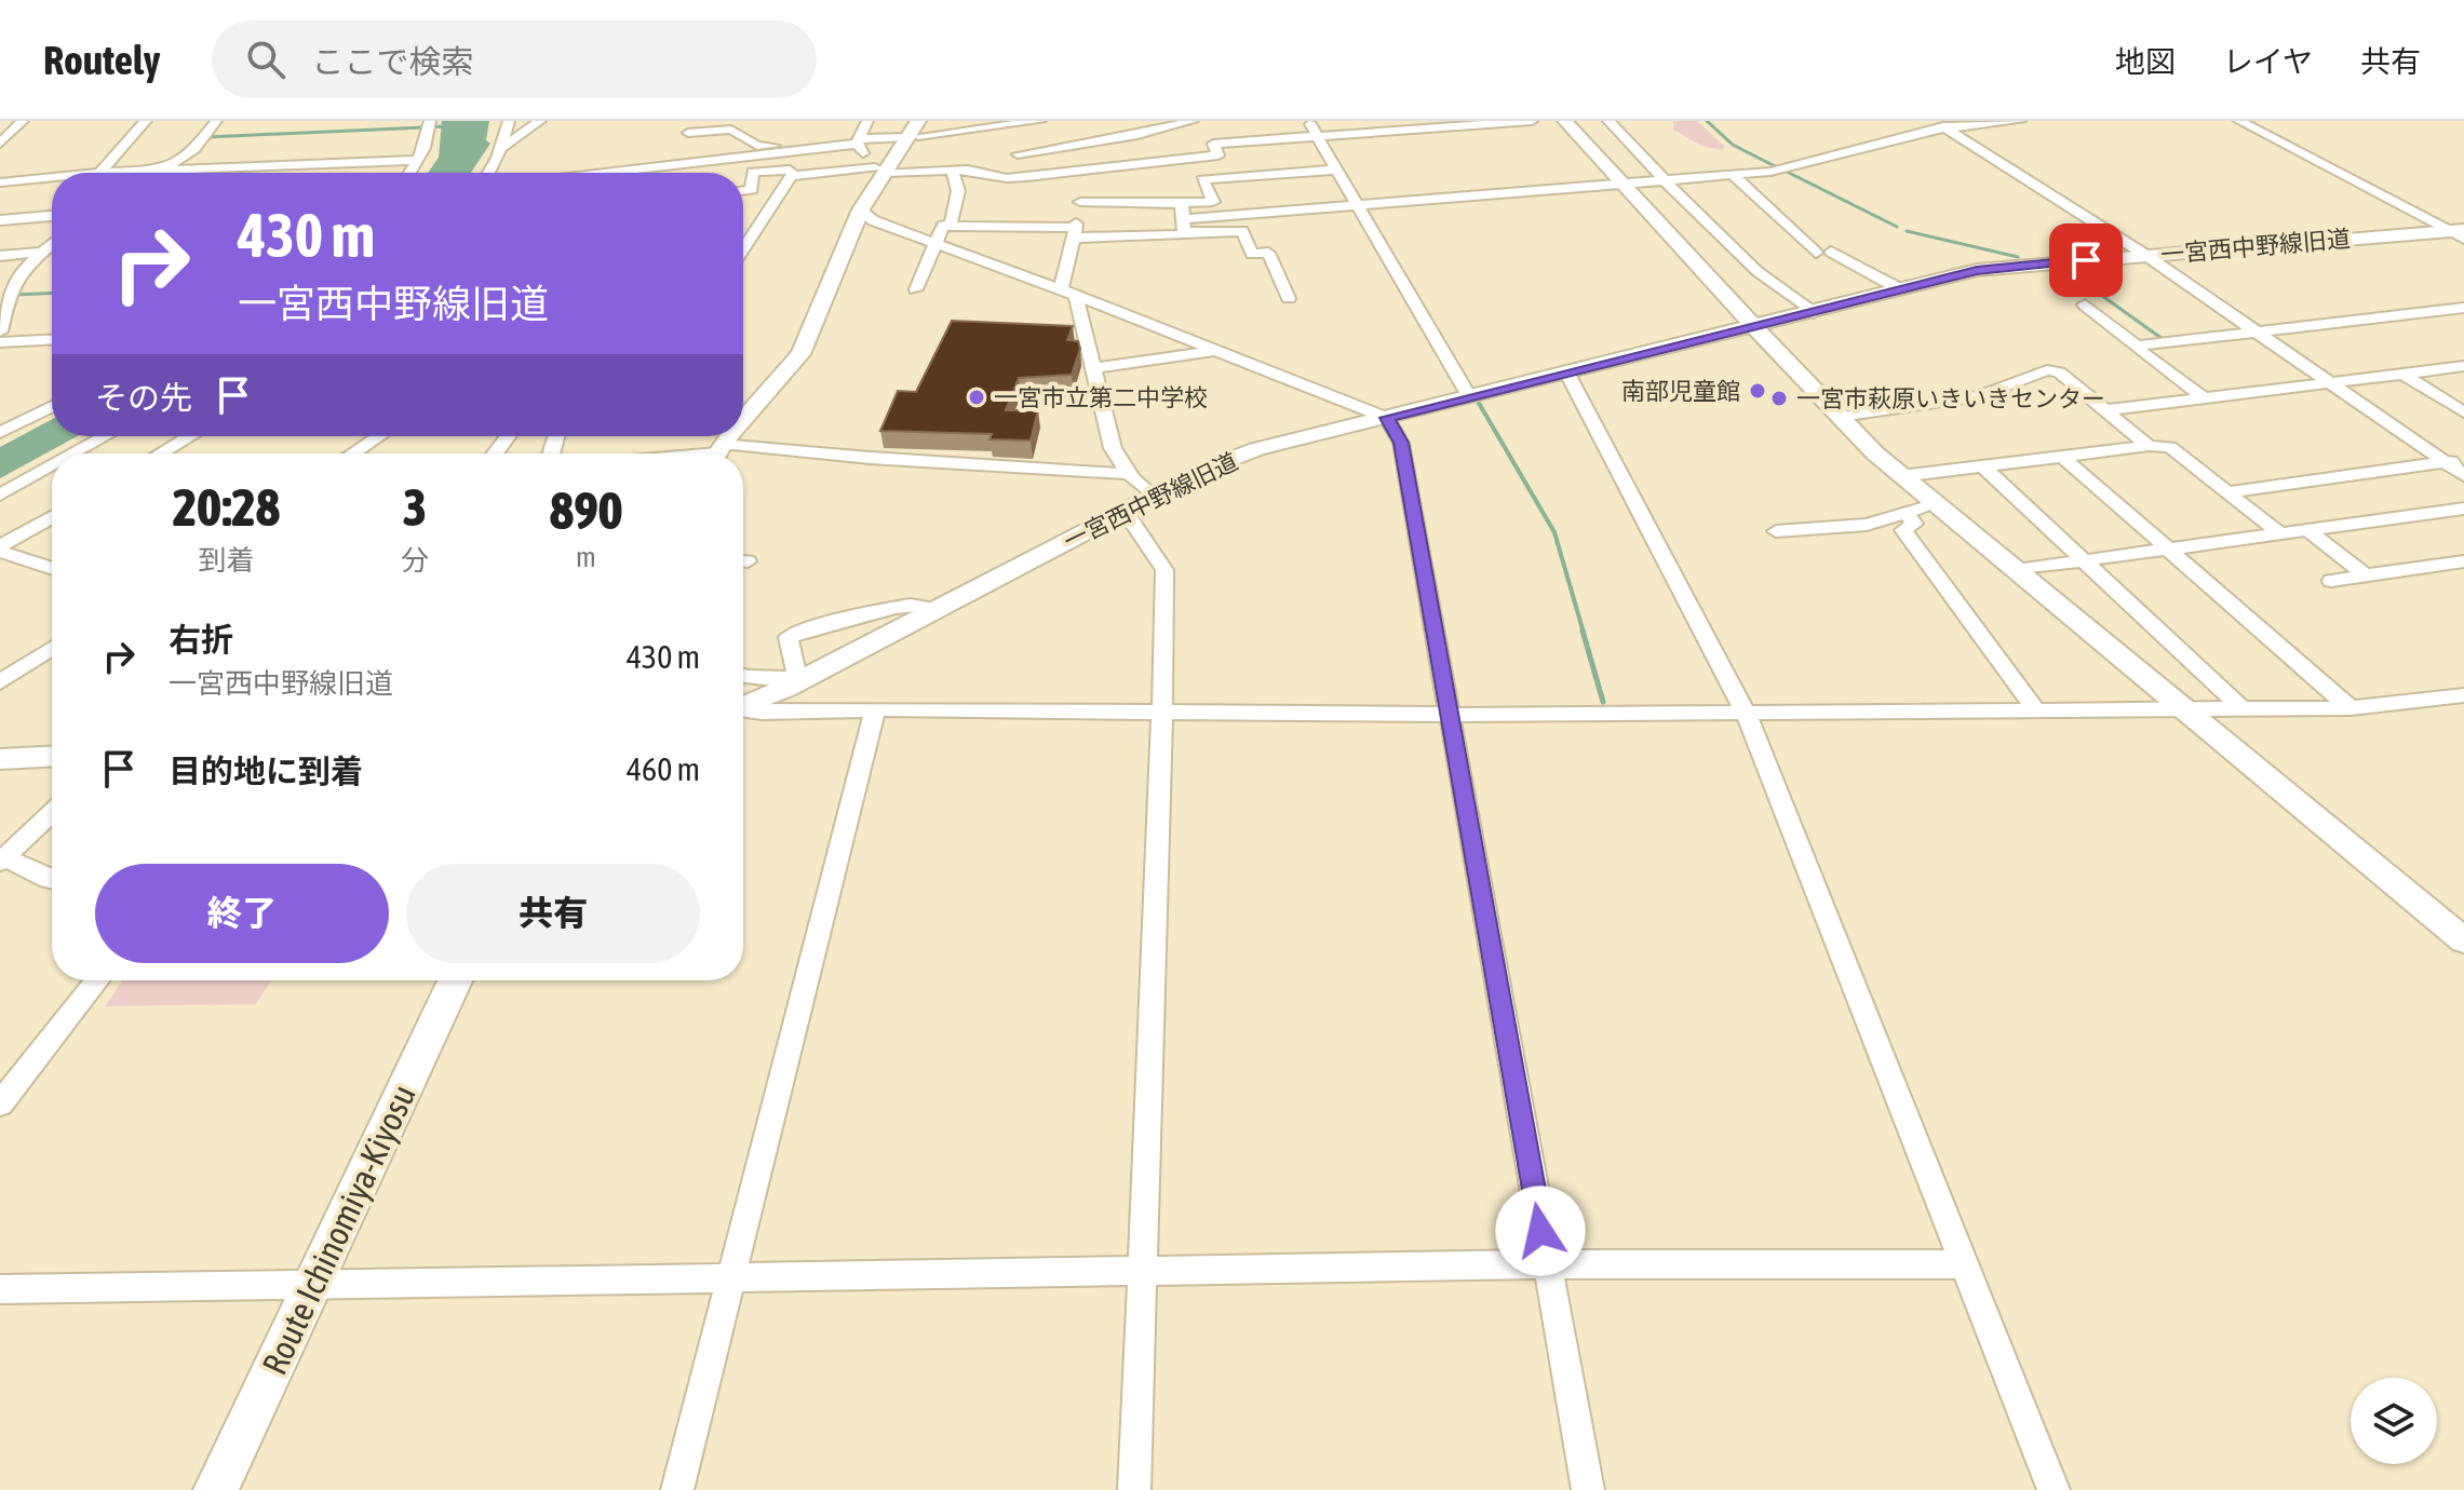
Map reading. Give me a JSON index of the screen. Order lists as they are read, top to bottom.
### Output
{
  "streets": {
    "main road": ["Route Ichinomiya-Kiyosu"],
    "street": ["一宮西中野線旧道"]
  },
  "places": ["南部児童館", "一宮市立第二中学校", "一宮市萩原いきいきセンター"],
  "page": {
    "header": "Routely",
    "search": "ここで検索",
    "nav": ["地図", "レイヤ", "共有"],
    "turn": ["430 m", "一宮西中野線旧道"],
    "then": "その先",
    "eta": [
      "20:28",
      "到着",
      "3",
      "分",
      "890",
      "m"
    ],
    "list": [
      {
        "name": "右折",
        "note": "一宮西中野線旧道",
        "value": "430 m"
      },
      {
        "name": "目的地に到着",
        "value": "460 m"
      }
    ],
    "buttons": ["終了", "共有"]
  }
}
